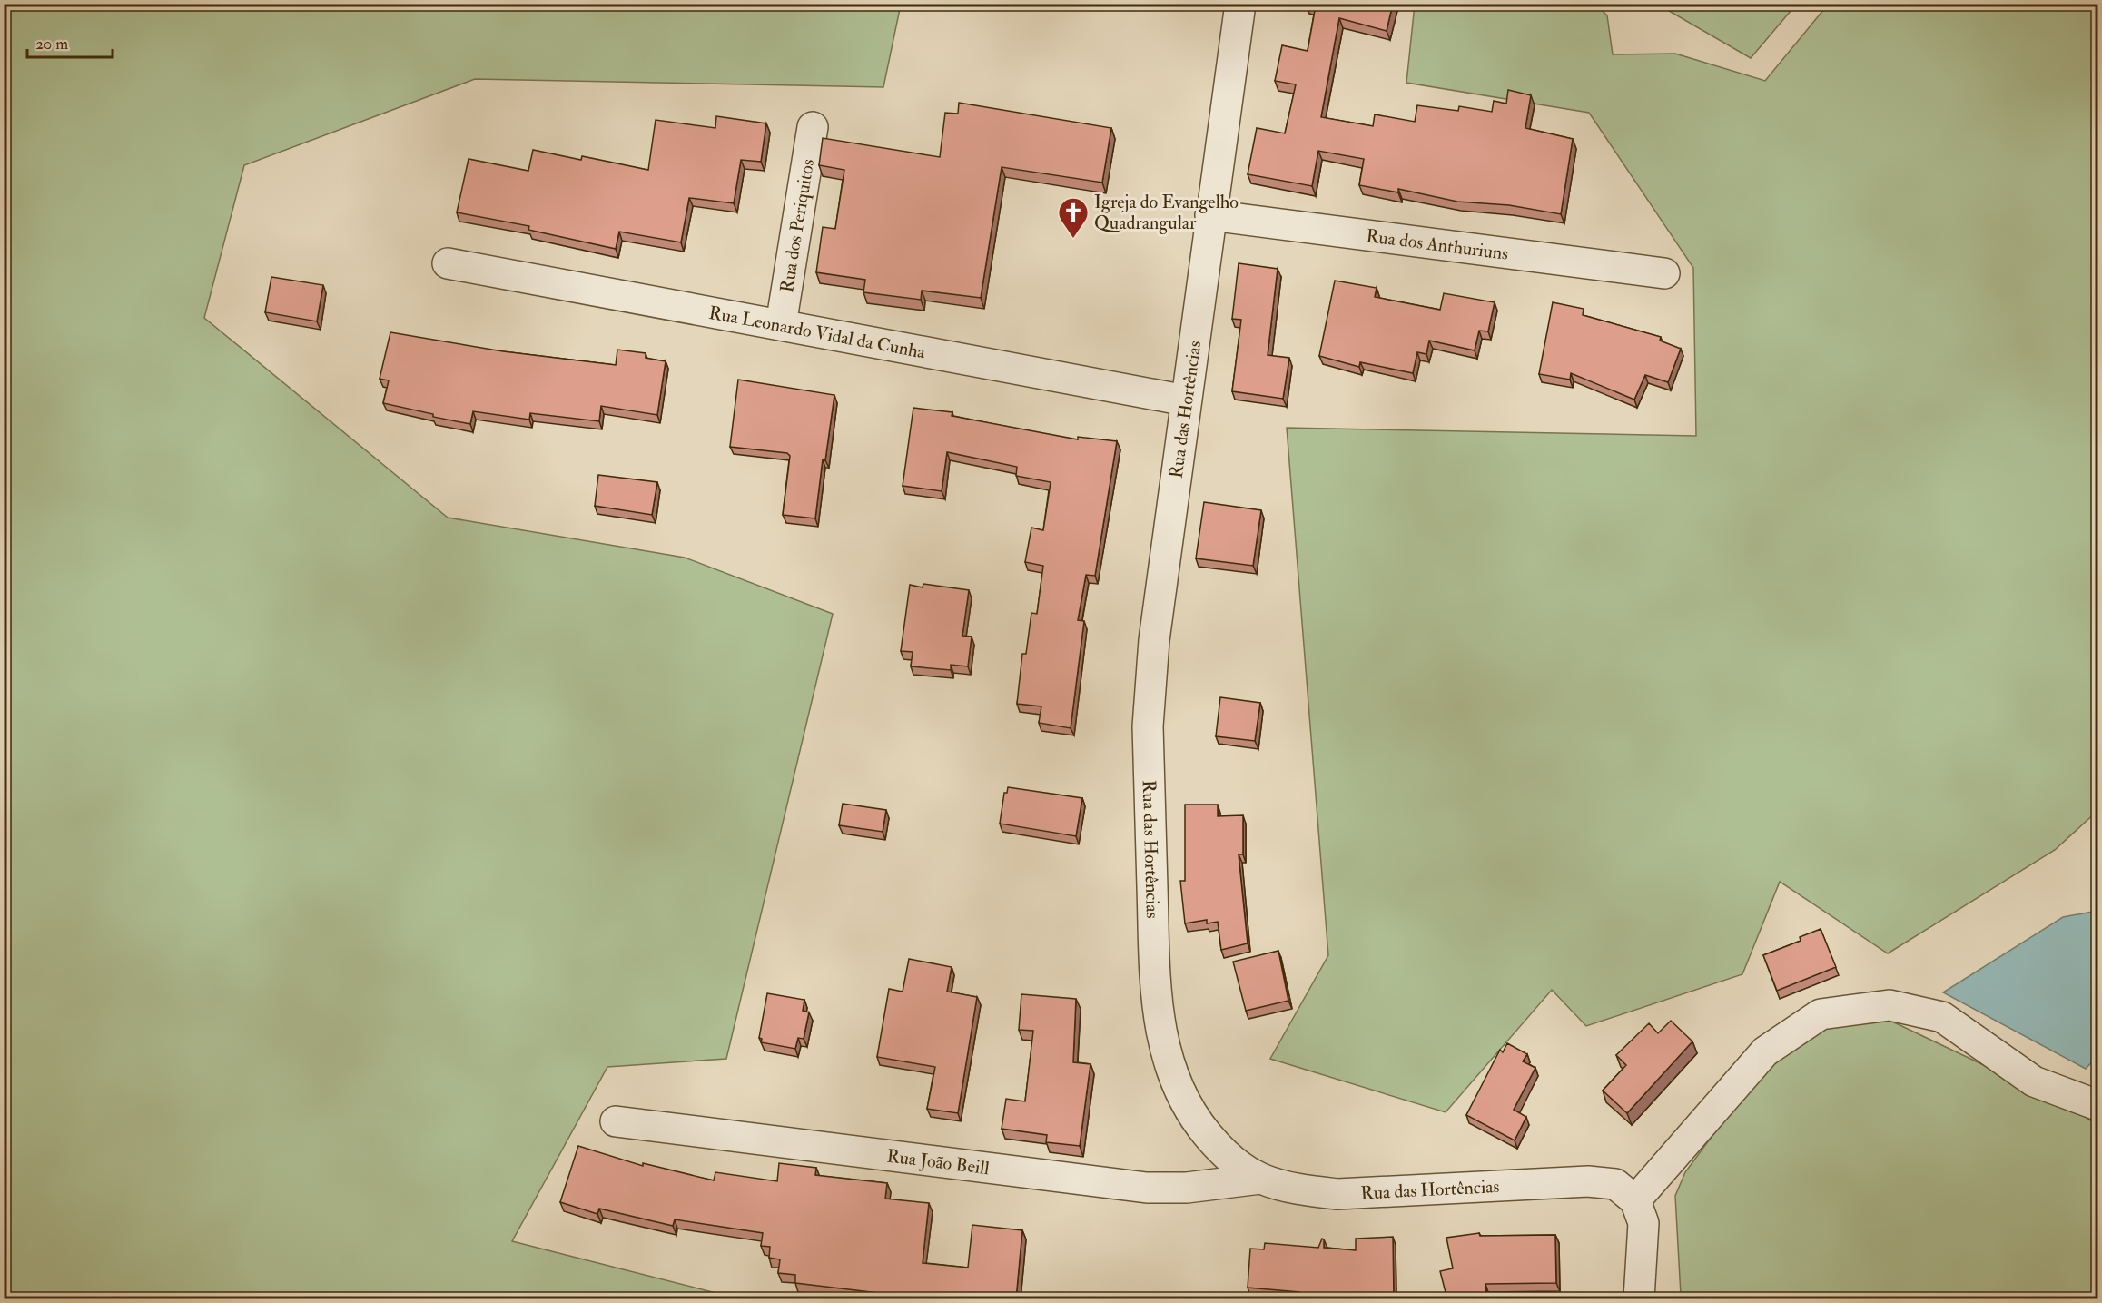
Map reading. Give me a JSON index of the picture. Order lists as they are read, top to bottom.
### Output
{
  "streets": {
    "street": [
      "Rua dos Periquitos",
      "Rua dos Anthuriuns",
      "Rua Leonardo Vidal da Cunha",
      "Rua das Hortências",
      "Rua João Beill"
    ]
  },
  "crossings": [
    ["Rua dos Periquitos", "Rua Leonardo Vidal da Cunha"],
    ["Rua dos Anthuriuns", "Rua das Hortências"],
    ["Rua Leonardo Vidal da Cunha", "Rua das Hortências"],
    ["Rua das Hortências", "Rua João Beill"]
  ],
  "places": {
    "church": ["Igreja do Evangelho Quadrangular"]
  },
  "scale_bar": "20 m"
}
